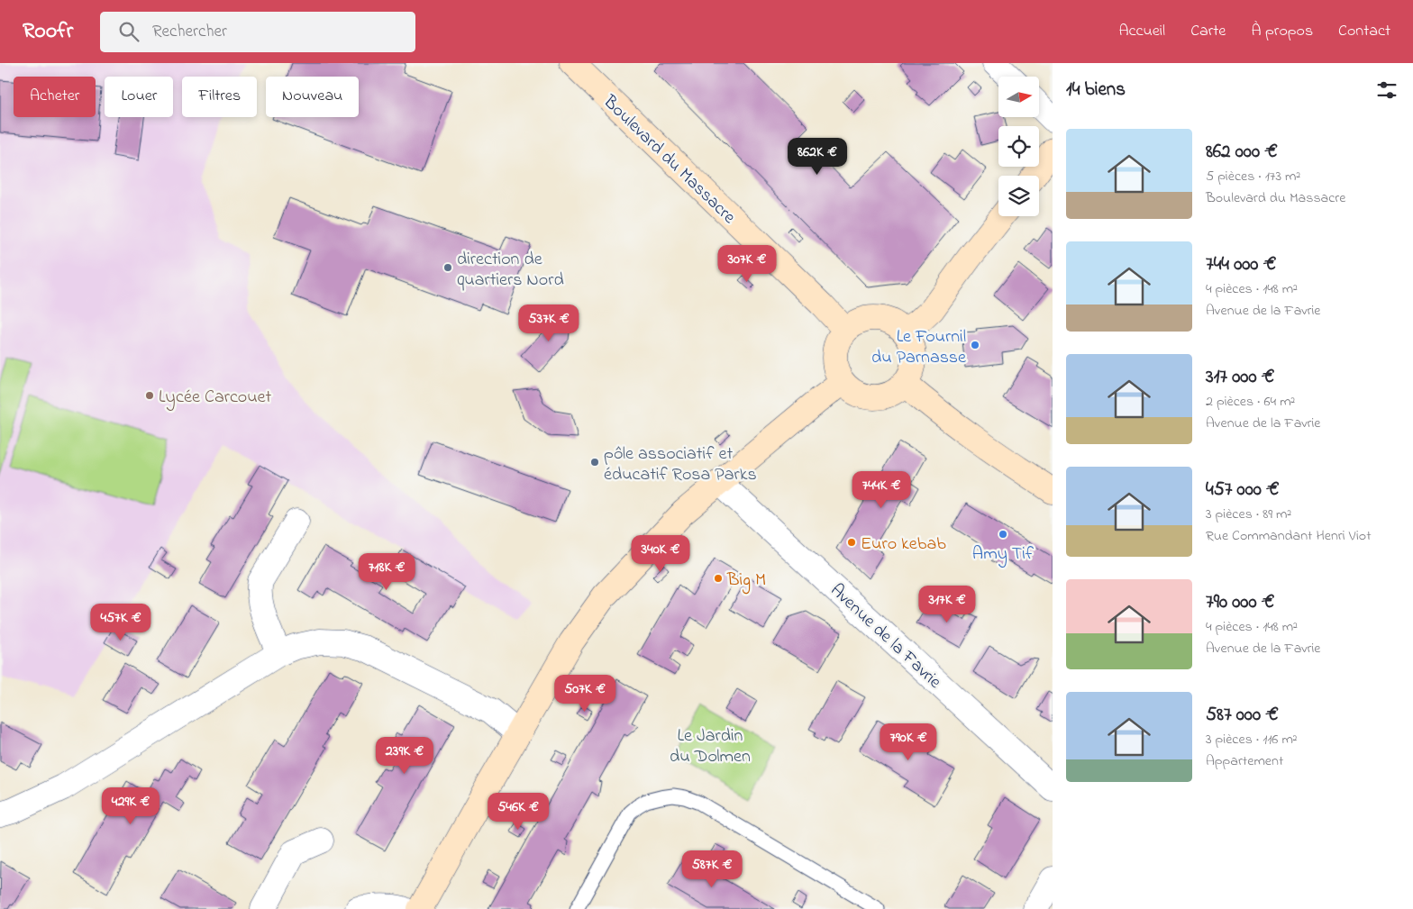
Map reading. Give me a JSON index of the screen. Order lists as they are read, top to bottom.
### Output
{
  "streets": {
    "street": ["Boulevard du Massacre", "Avenue de la Favrie"]
  },
  "parks": ["Le Jardin du Dolmen"],
  "places": [
    "direction de quartiers Nord",
    "Le Fournil du Parnasse",
    "Lycée Carcouet",
    "pôle associatif et éducatif Rosa Parks",
    "Amy Tif",
    "Euro kebab",
    "Big M"
  ],
  "north": "right",
  "page": {
    "header": "Roofr",
    "search": "Rechercher",
    "nav": [
      "Accueil",
      "Carte",
      "À propos",
      "Contact"
    ],
    "heading": "14 biens",
    "chip": [
      "Acheter",
      "Louer",
      "Filtres",
      "Nouveau"
    ],
    "list": [
      {
        "name": "862 000 €",
        "note": "5 pièces · 173 m² · Boulevard du Massacre"
      },
      {
        "name": "744 000 €",
        "note": "4 pièces · 148 m² · Avenue de la Favrie"
      },
      {
        "name": "317 000 €",
        "note": "2 pièces · 64 m² · Avenue de la Favrie"
      },
      {
        "name": "457 000 €",
        "note": "3 pièces · 89 m² · Rue Commandant Henri Viot"
      },
      {
        "name": "790 000 €",
        "note": "4 pièces · 148 m² · Avenue de la Favrie"
      },
      {
        "name": "587 000 €",
        "note": "3 pièces · 116 m² · Appartement"
      }
    ],
    "price": [
      "862K €",
      "307K €",
      "537K €",
      "744K €",
      "340K €",
      "718K €",
      "317K €",
      "457K €",
      "507K €",
      "790K €",
      "239K €",
      "429K €",
      "546K €",
      "587K €"
    ]
  }
}
